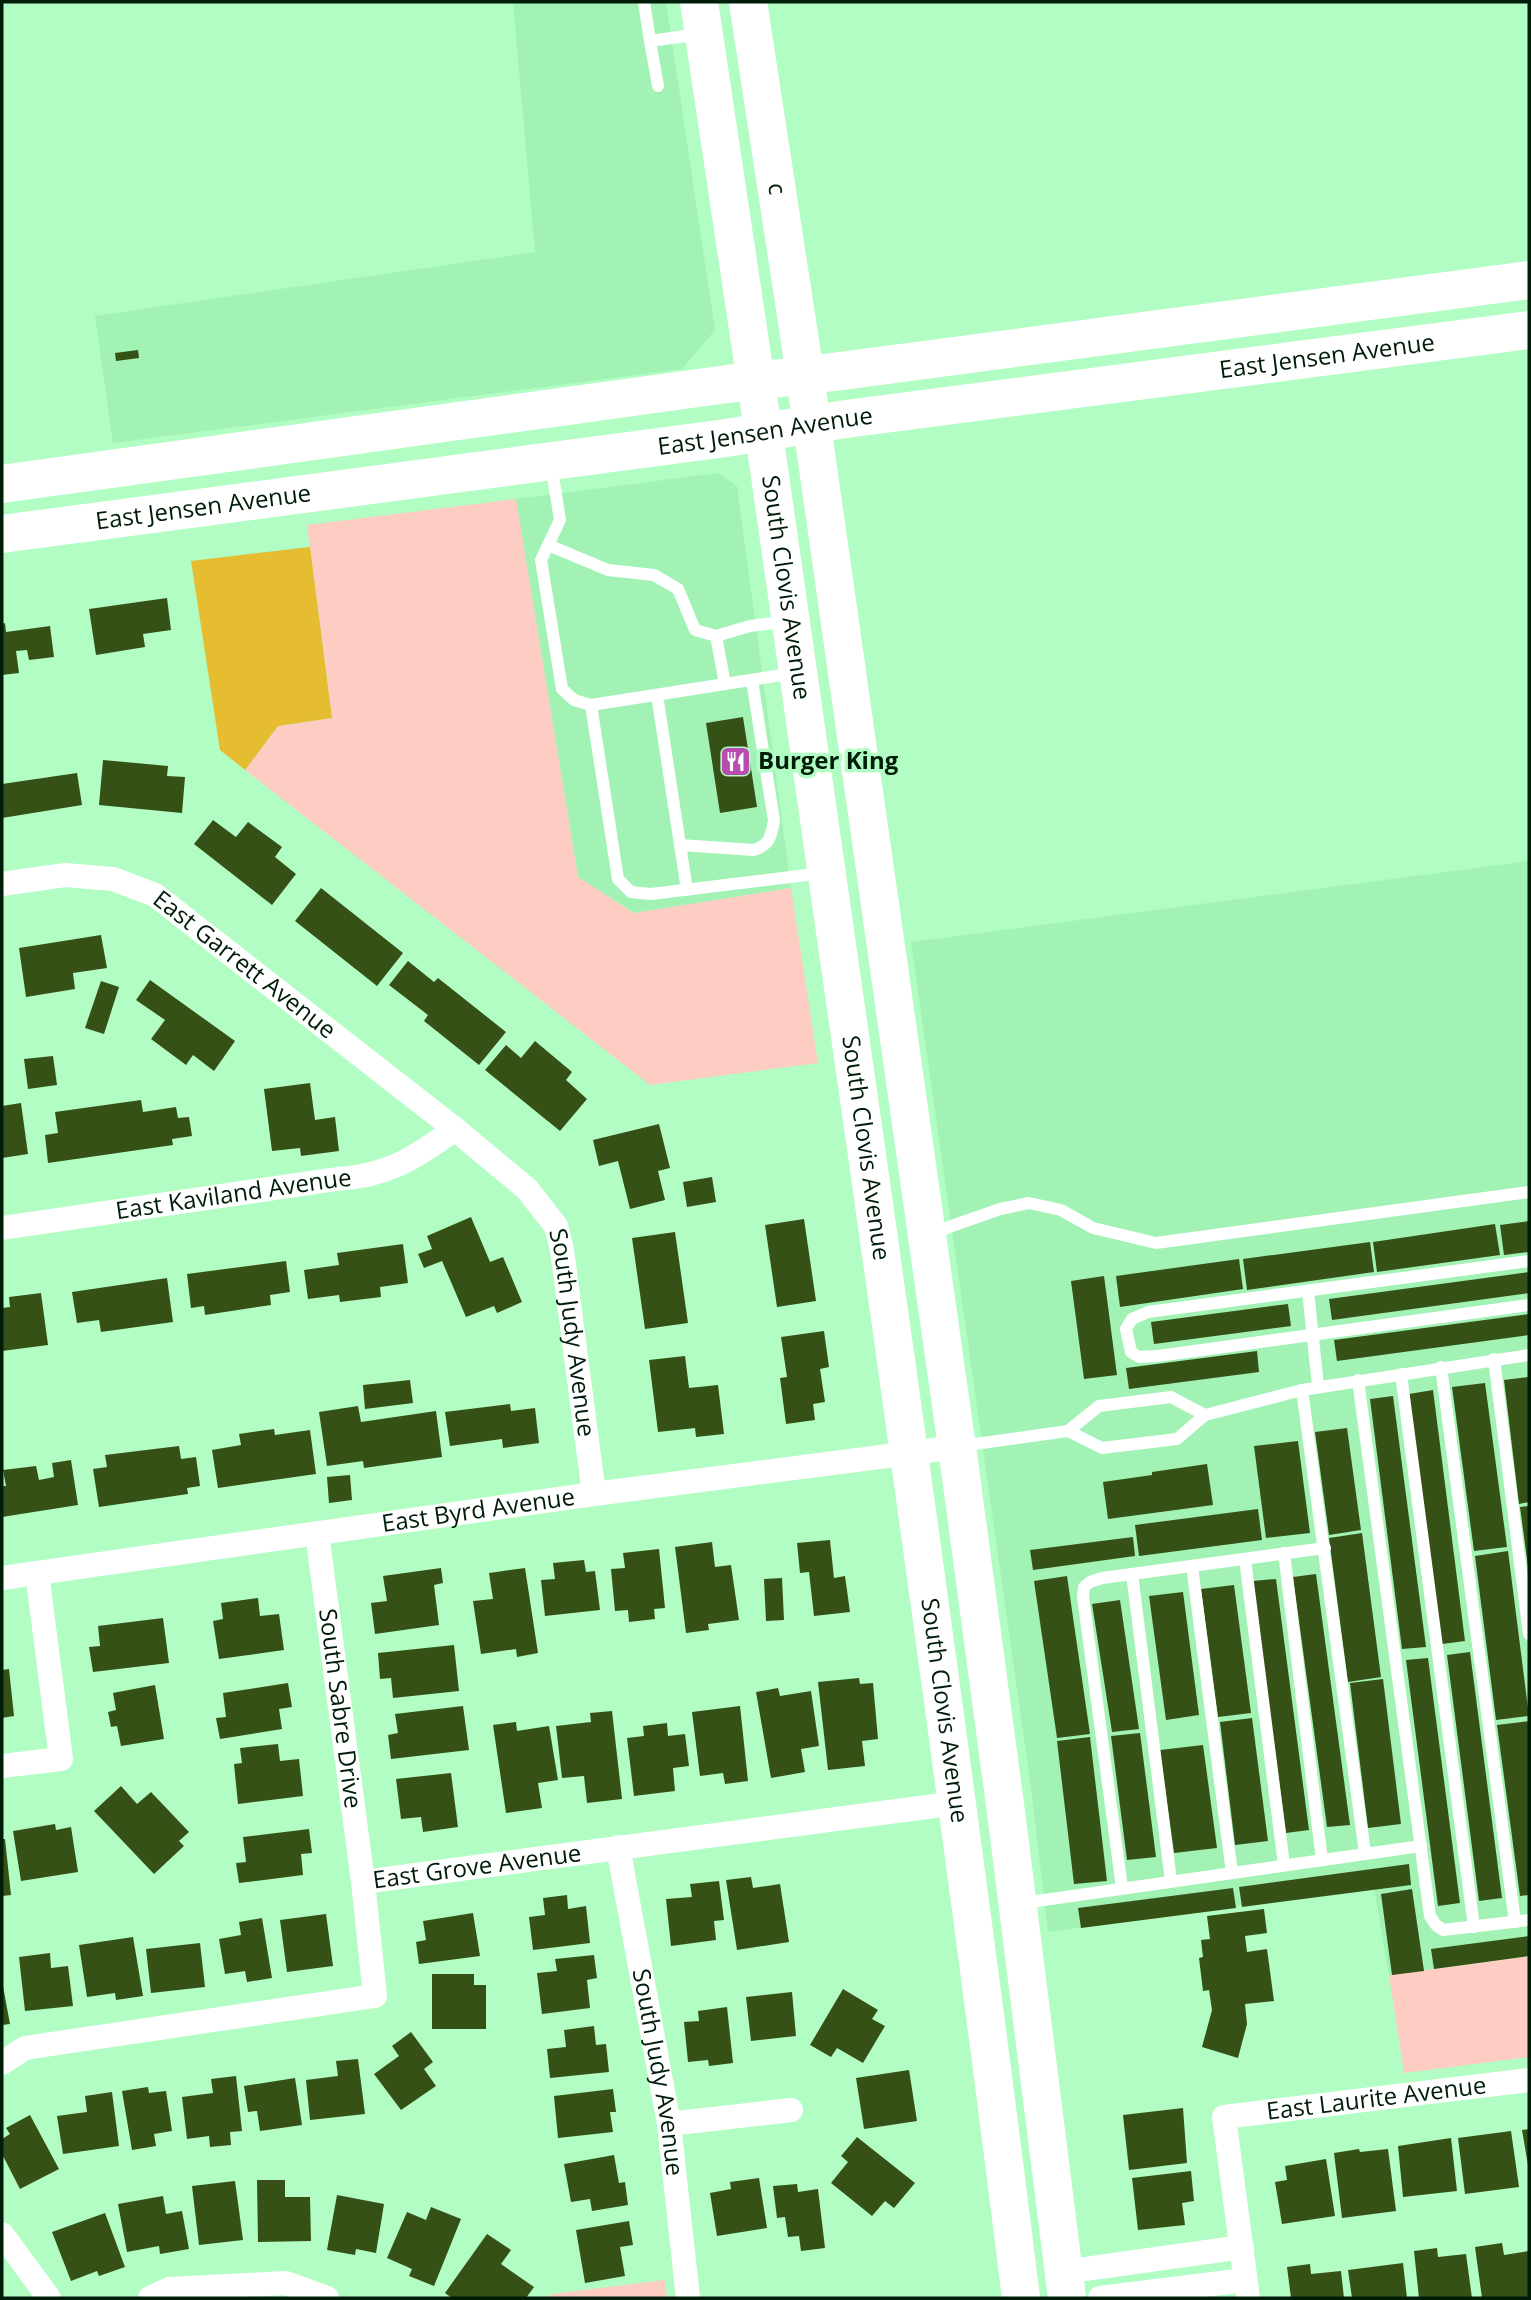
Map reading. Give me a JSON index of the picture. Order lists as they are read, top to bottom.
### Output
{
  "streets": {
    "main road": ["c", "East Jensen Avenue", "South Clovis Avenue"],
    "street": [
      "East Garrett Avenue",
      "East Kaviland Avenue",
      "South Judy Avenue",
      "East Byrd Avenue",
      "South Sabre Drive",
      "East Grove Avenue",
      "East Laurite Avenue"
    ]
  },
  "crossings": [
    ["c", "East Jensen Avenue"],
    ["c", "South Clovis Avenue"],
    ["East Jensen Avenue", "South Clovis Avenue"],
    ["South Clovis Avenue", "East Byrd Avenue"],
    ["South Clovis Avenue", "East Grove Avenue"],
    ["East Garrett Avenue", "East Kaviland Avenue"],
    ["East Garrett Avenue", "South Judy Avenue"],
    ["East Kaviland Avenue", "South Judy Avenue"],
    ["South Judy Avenue", "East Byrd Avenue"],
    ["South Judy Avenue", "East Grove Avenue"],
    ["East Byrd Avenue", "South Sabre Drive"],
    ["South Sabre Drive", "East Grove Avenue"]
  ],
  "places": {
    "restaurant": ["Burger King"]
  }
}
